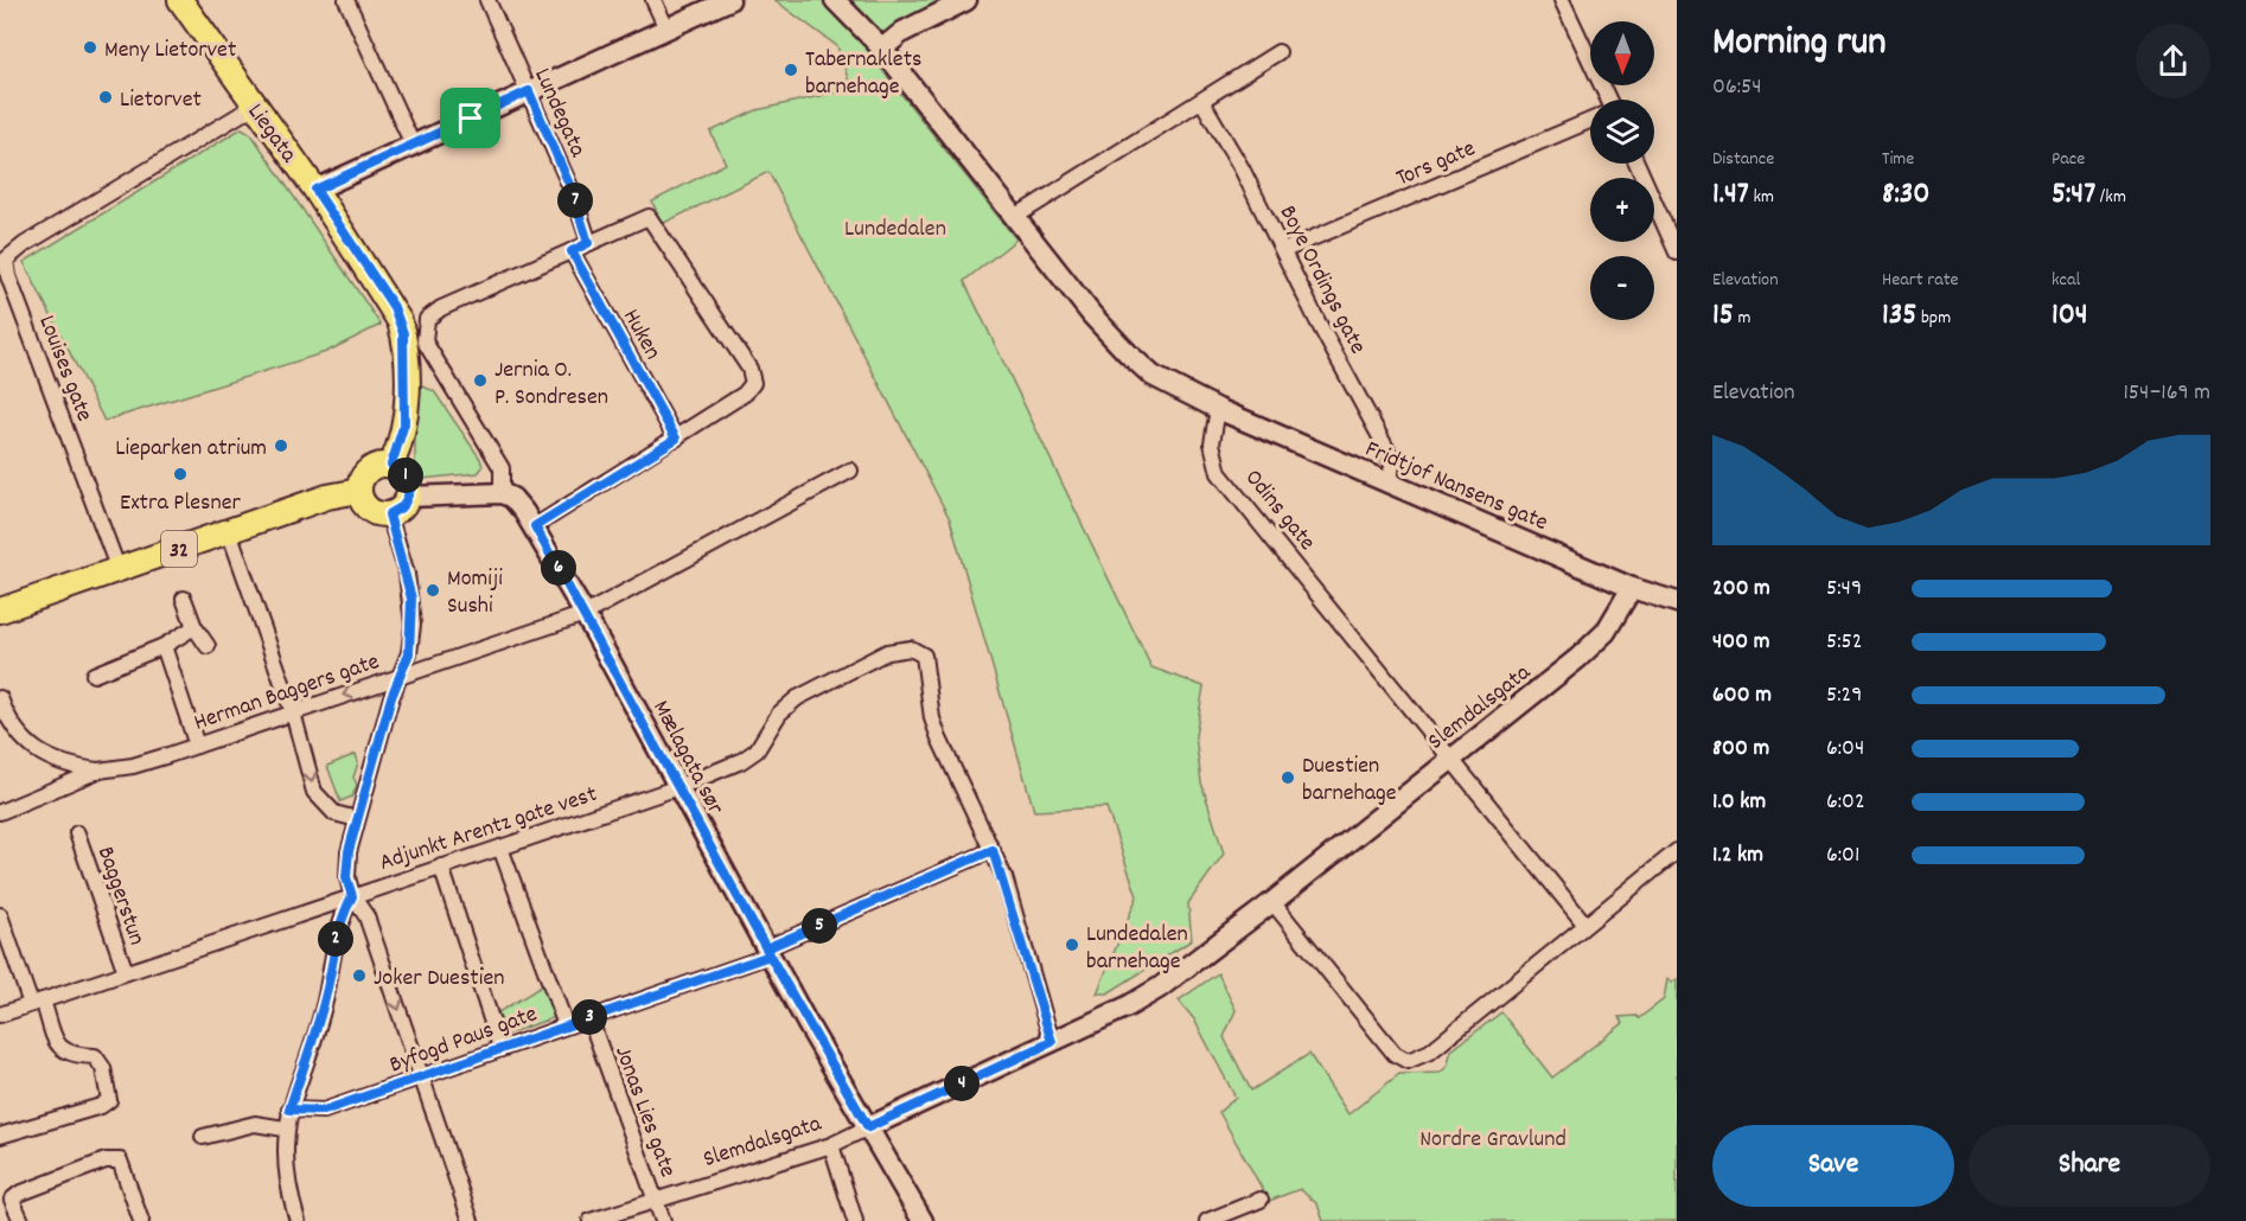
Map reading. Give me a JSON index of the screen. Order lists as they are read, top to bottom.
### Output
{
  "streets": {
    "main road": ["Liegata", "32"],
    "street": [
      "Lundegata",
      "Tors gate",
      "Boye Ordings gate",
      "Huken",
      "Louises gate",
      "Fridtjof Nansens gate",
      "Odins gate",
      "Herman Baggers gate",
      "Slemdalsgata",
      "Mælagata sør",
      "Adjunkt Arentz gate vest",
      "Baggerstun",
      "Byfogd Paus gate",
      "Jonas Lies gate"
    ]
  },
  "crossings": [
    ["Liegata", "Louises gate"],
    ["Liegata", "32"],
    ["Tors gate", "Boye Ordings gate"],
    ["Boye Ordings gate", "Fridtjof Nansens gate"],
    ["Louises gate", "32"],
    ["Fridtjof Nansens gate", "Odins gate"],
    ["Fridtjof Nansens gate", "Slemdalsgata"],
    ["Odins gate", "Slemdalsgata"],
    ["Herman Baggers gate", "Mælagata sør"],
    ["Slemdalsgata", "Mælagata sør"],
    ["Slemdalsgata", "Jonas Lies gate"],
    ["Mælagata sør", "Adjunkt Arentz gate vest"],
    ["Mælagata sør", "Byfogd Paus gate"],
    ["Adjunkt Arentz gate vest", "Baggerstun"],
    ["Adjunkt Arentz gate vest", "Byfogd Paus gate"],
    ["Byfogd Paus gate", "Jonas Lies gate"]
  ],
  "parks": ["Lundedalen", "Nordre Gravlund"],
  "places": [
    "Meny Lietorvet",
    "Tabernaklets barnehage",
    "Lietorvet",
    "Jernia O. P. Sondresen",
    "Lieparken atrium",
    "Extra Plesner",
    "Momiji Sushi",
    "Duestien barnehage",
    "Lundedalen barnehage",
    "Joker Duestien"
  ],
  "north": "bottom",
  "page": {
    "heading": ["Morning run", "06:54"],
    "map_buttons": ["+", "−"],
    "stats": [
      ["Distance", "1.47 km"],
      ["Time", "8:30"],
      ["Pace", "5:47 /km"],
      ["Elevation", "15 m"],
      ["Heart rate", "135 bpm"],
      ["kcal", "104"]
    ],
    "pins": [
      "7",
      "1",
      "6",
      "5",
      "2",
      "3",
      "4"
    ],
    "chart": ["Elevation", "154–169 m"],
    "list": [
      {
        "name": "200 m",
        "note": "5:49"
      },
      {
        "name": "400 m",
        "note": "5:52"
      },
      {
        "name": "600 m",
        "note": "5:29"
      },
      {
        "name": "800 m",
        "note": "6:04"
      },
      {
        "name": "1.0 km",
        "note": "6:02"
      },
      {
        "name": "1.2 km",
        "note": "6:01"
      }
    ],
    "buttons": ["Save", "Share"]
  }
}
